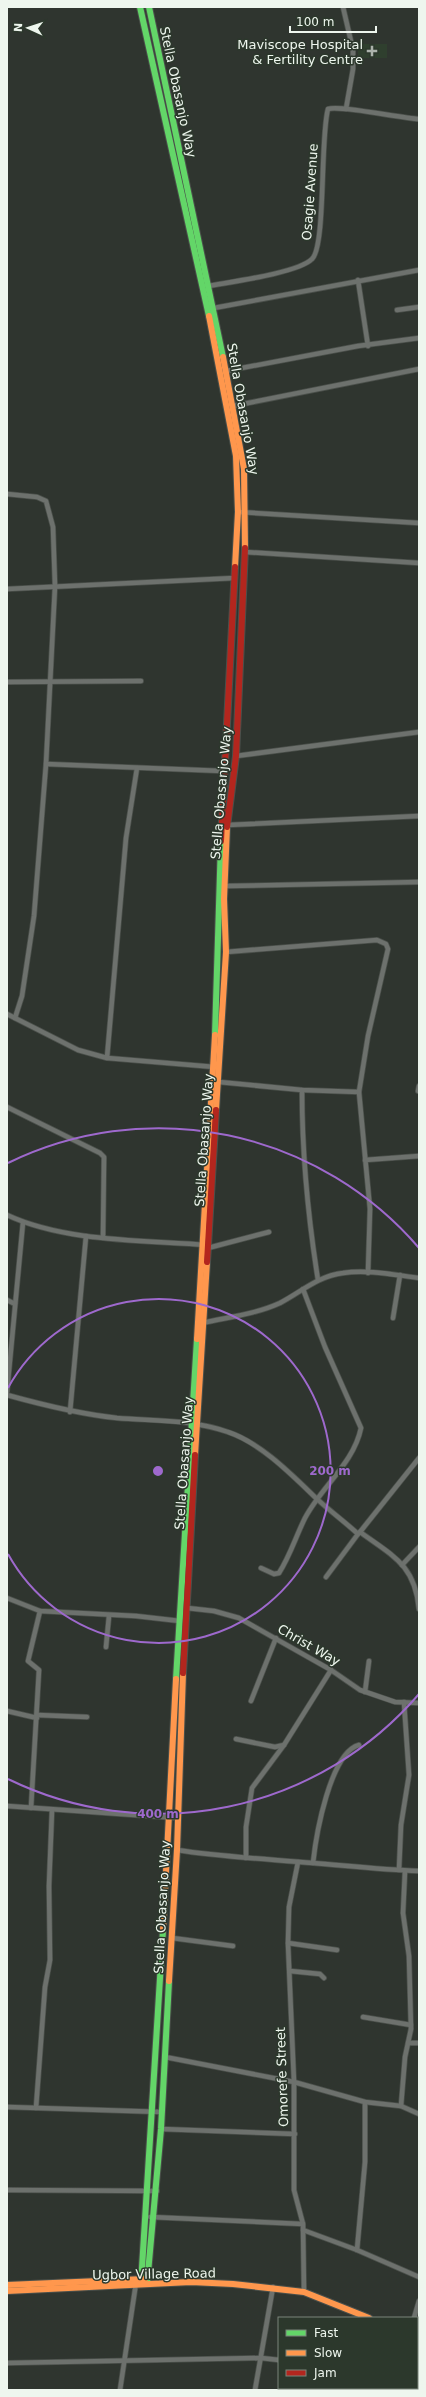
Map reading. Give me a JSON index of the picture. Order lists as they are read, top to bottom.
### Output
{
  "streets": {
    "street": [
      "Stella Obasanjo Way",
      "Osagie Avenue",
      "Christ Way",
      "Omorefe Street",
      "Ugbor Village Road"
    ]
  },
  "crossings": [
    ["Stella Obasanjo Way", "Osagie Avenue"],
    ["Stella Obasanjo Way", "Christ Way"],
    ["Stella Obasanjo Way", "Ugbor Village Road"],
    ["Omorefe Street", "Ugbor Village Road"]
  ],
  "places": {
    "health": ["Maviscope Hospital & Fertility Centre"]
  },
  "legend": ["Fast", "Slow", "Jam"],
  "scale_bar": "100 m",
  "north": "left",
  "rings": ["200 m", "400 m"]
}
